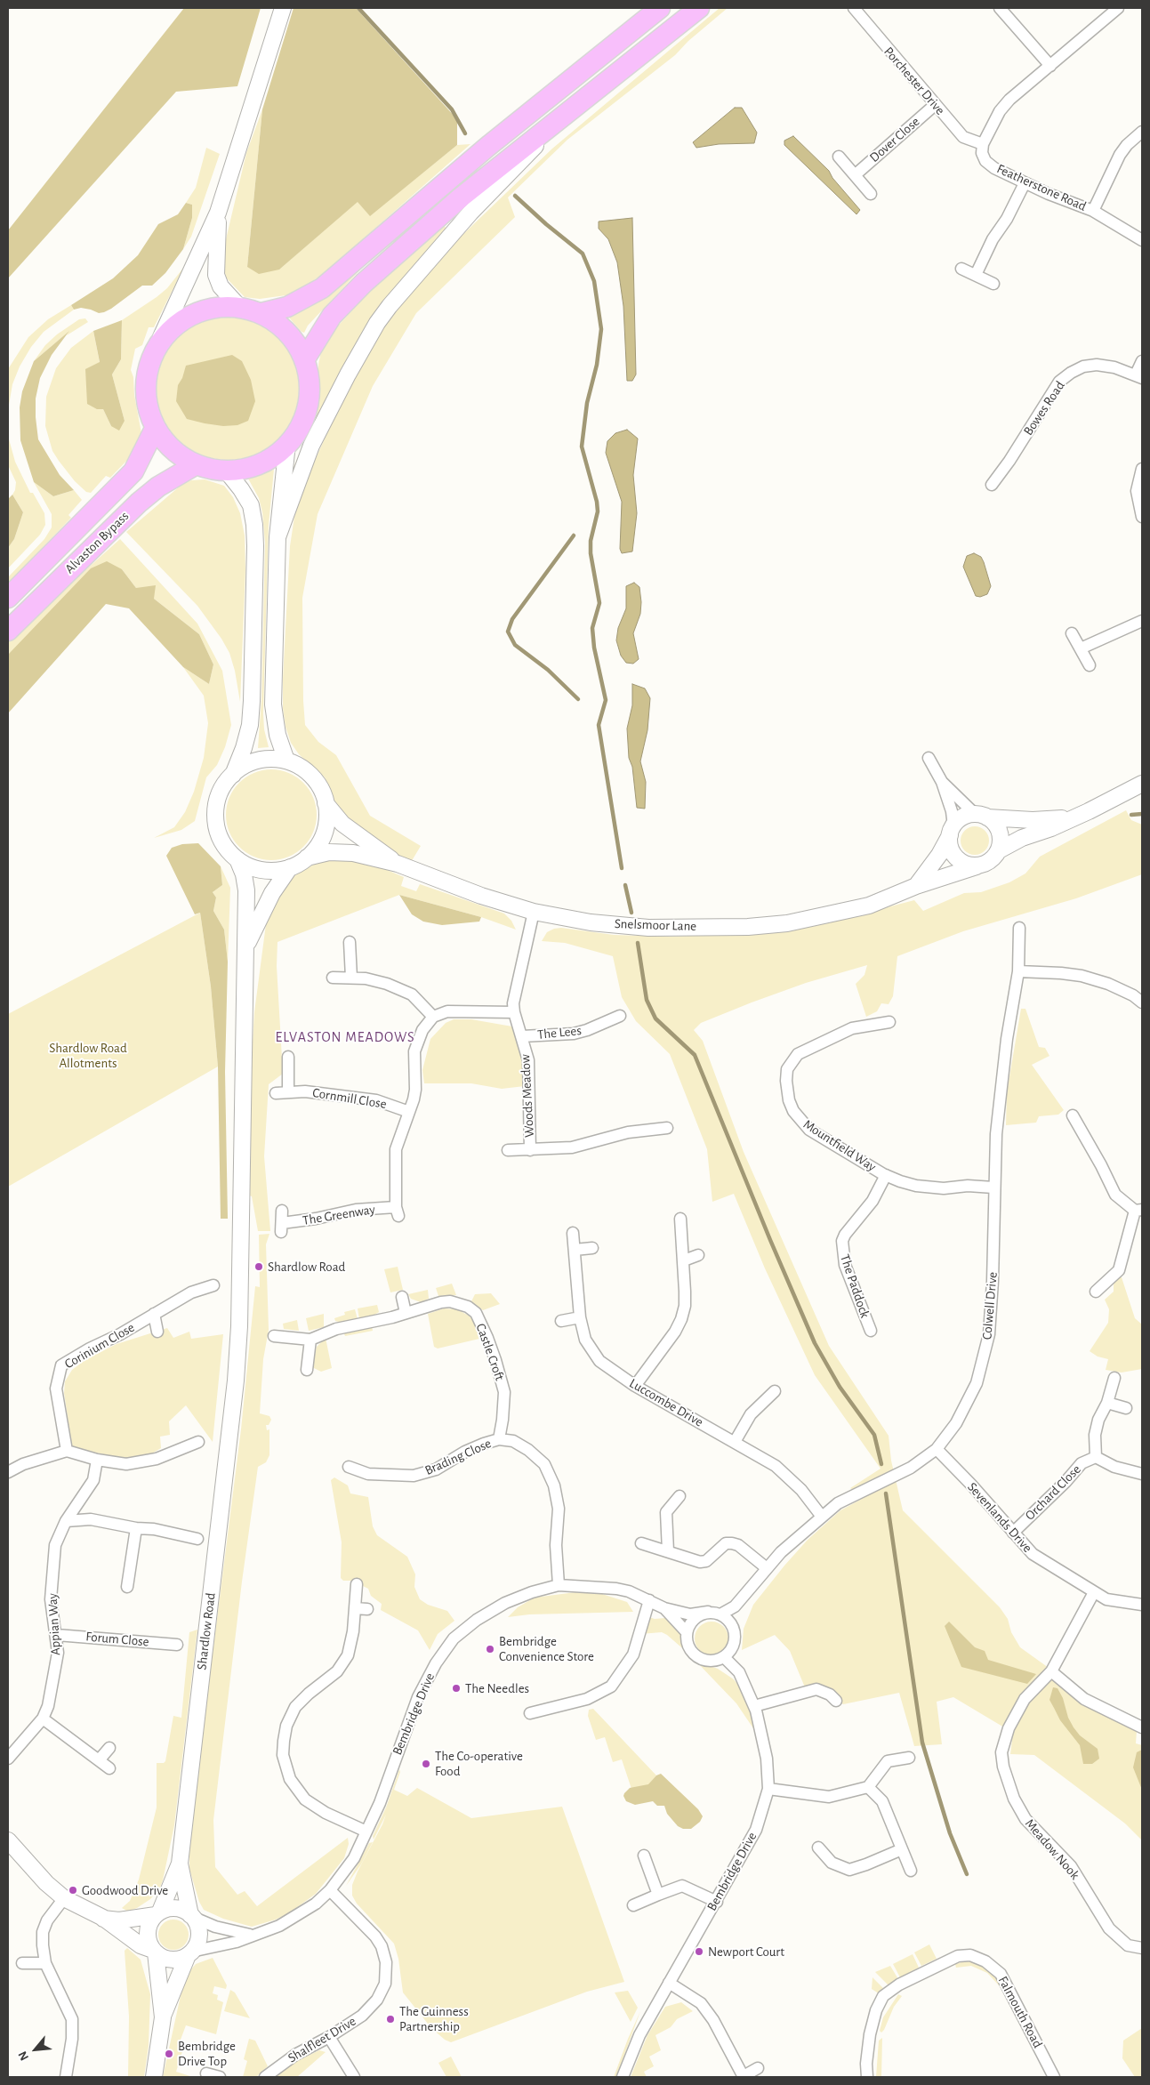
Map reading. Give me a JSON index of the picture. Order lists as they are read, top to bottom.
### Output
{
  "streets": {
    "highway": ["Alvaston Bypass"],
    "street": [
      "Porchester Drive",
      "Dover Close",
      "Featherstone Road",
      "Bowes Road",
      "Snelsmoor Lane",
      "The Lees",
      "Woods Meadow",
      "Cornmill Close",
      "Mountfield Way",
      "The Greenway",
      "The Paddock",
      "Colwell Drive",
      "Corinium Close",
      "Castle Croft",
      "Luccombe Drive",
      "Brading Close",
      "Orchard Close",
      "Sevenlands Drive",
      "Appian Way",
      "Shardlow Road",
      "Forum Close",
      "Bembridge Drive",
      "Meadow Nook",
      "Falmouth Road",
      "Shalfleet Drive"
    ]
  },
  "crossings": [
    ["Porchester Drive", "Dover Close"],
    ["Porchester Drive", "Featherstone Road"],
    ["Snelsmoor Lane", "Woods Meadow"],
    ["Snelsmoor Lane", "Shardlow Road"],
    ["The Lees", "Woods Meadow"],
    ["Cornmill Close", "The Greenway"],
    ["Mountfield Way", "The Paddock"],
    ["Mountfield Way", "Colwell Drive"],
    ["Colwell Drive", "Luccombe Drive"],
    ["Colwell Drive", "Sevenlands Drive"],
    ["Colwell Drive", "Bembridge Drive"],
    ["Castle Croft", "Brading Close"],
    ["Brading Close", "Bembridge Drive"],
    ["Orchard Close", "Sevenlands Drive"],
    ["Sevenlands Drive", "Meadow Nook"],
    ["Appian Way", "Forum Close"],
    ["Shardlow Road", "Bembridge Drive"],
    ["Bembridge Drive", "Shalfleet Drive"]
  ],
  "districts": ["ELVASTON MEADOWS"],
  "parks": ["Shardlow Road Allotments"],
  "places": [
    "Shardlow Road",
    "Bembridge Convenience Store",
    "The Needles",
    "The Co-operative Food",
    "Goodwood Drive",
    "Newport Court",
    "The Guinness Partnership",
    "Bembridge Drive Top"
  ],
  "north": "bottom left"
}
